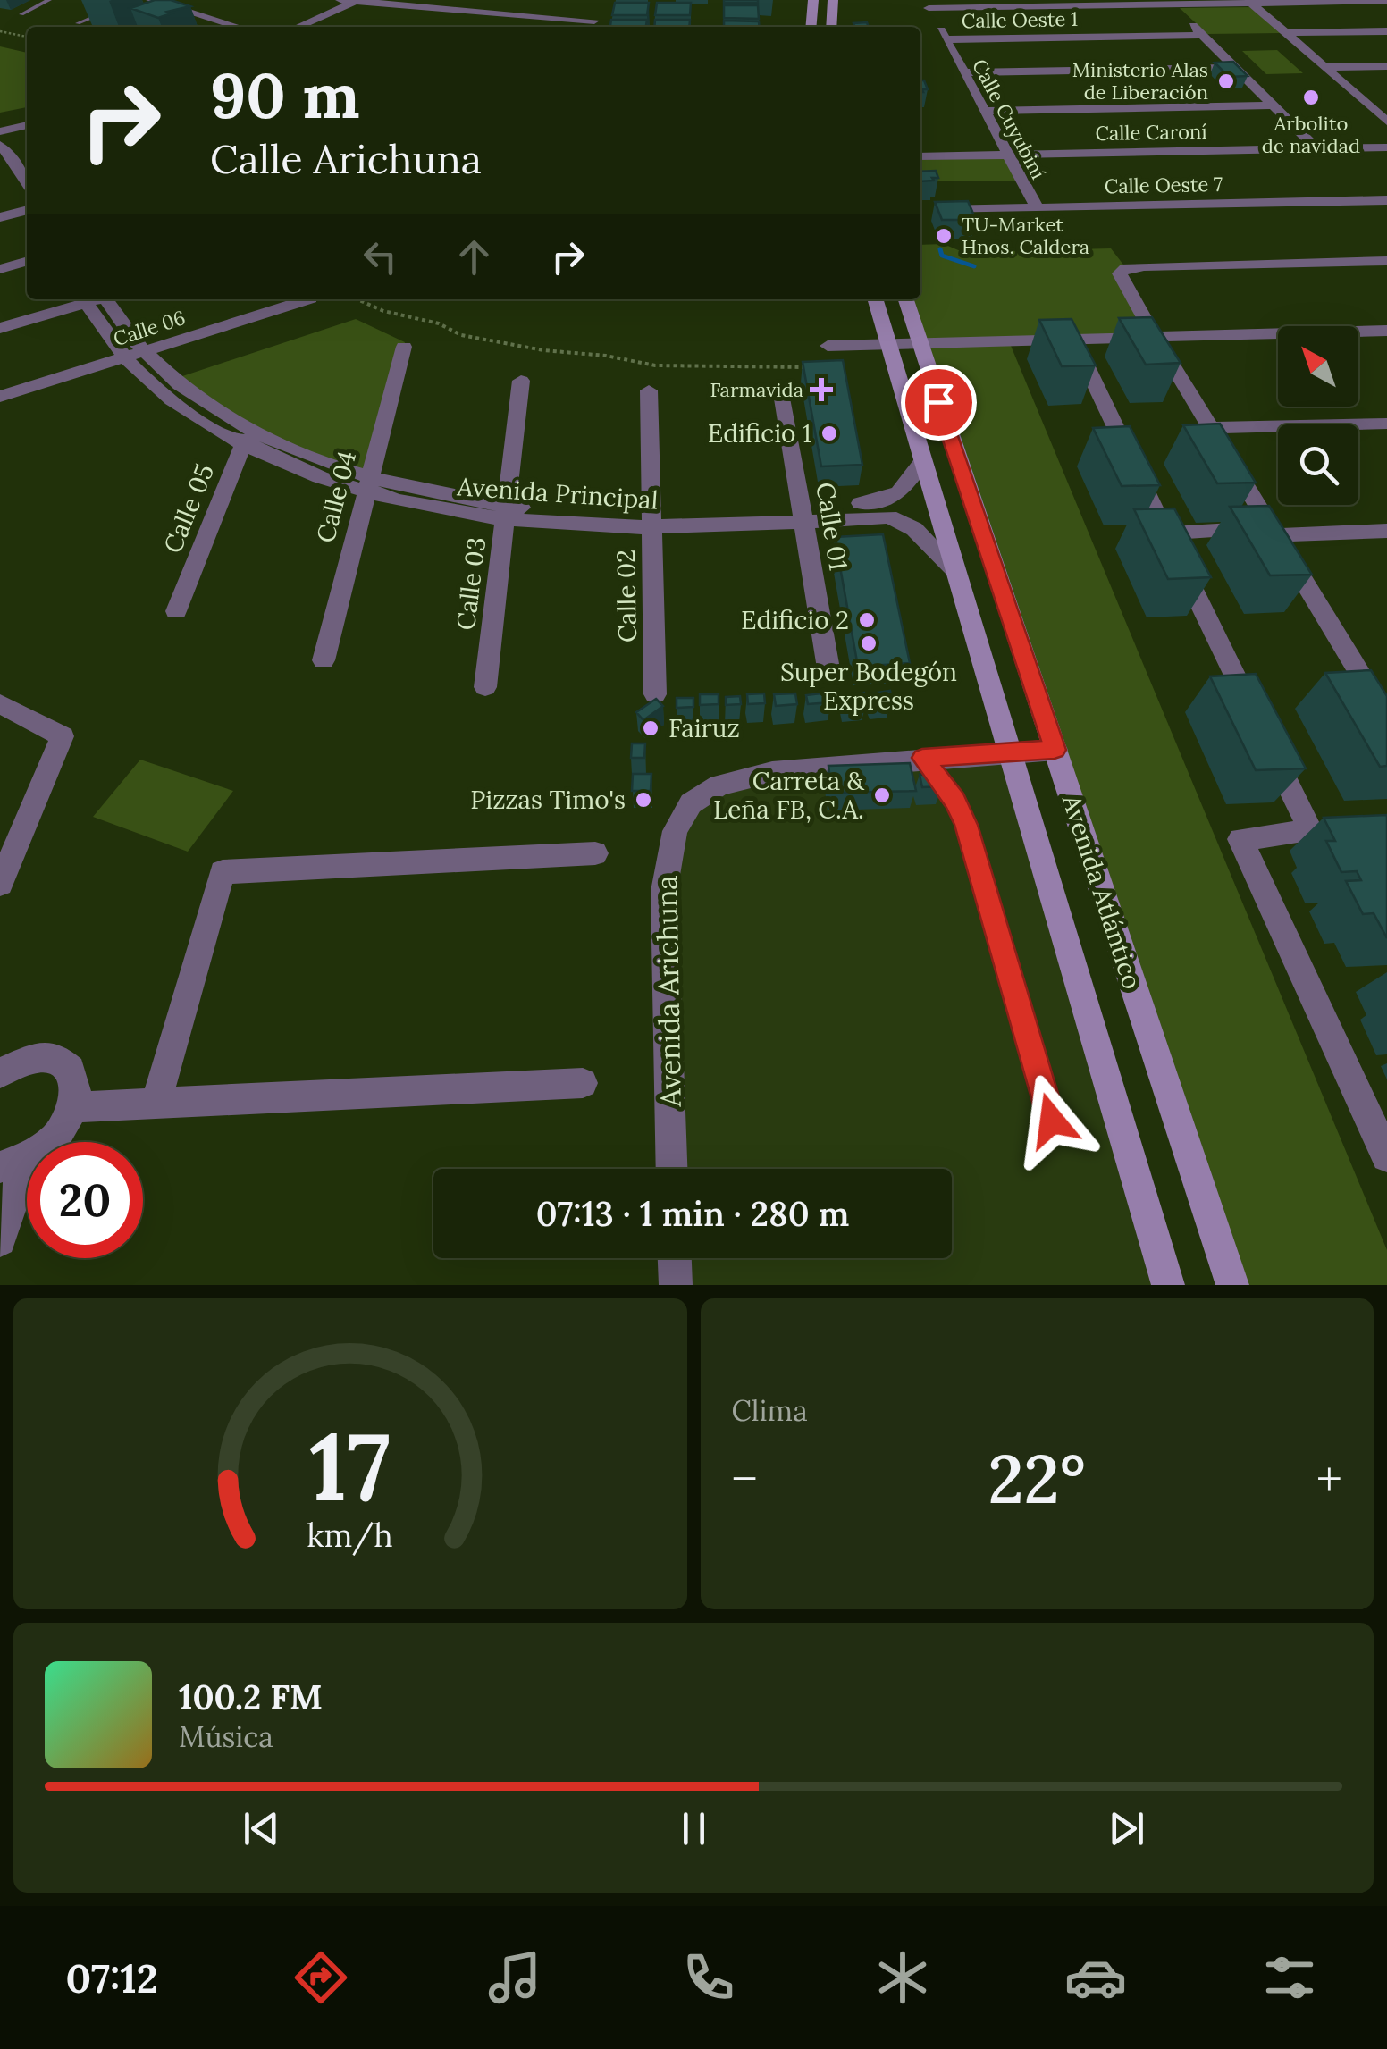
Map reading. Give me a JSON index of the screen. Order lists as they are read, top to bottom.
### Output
{
  "streets": {
    "main road": ["Avenida Atlántico"],
    "street": [
      "Calle Oeste 1",
      "Calle Cuyubiní",
      "Calle Caroní",
      "Calle Oeste 7",
      "Calle 06",
      "Avenida Principal",
      "Calle 04",
      "Calle 05",
      "Calle 01",
      "Calle 03",
      "Calle 02",
      "Avenida Arichuna"
    ]
  },
  "crossings": [
    ["Calle Oeste 1", "Calle Cuyubiní"],
    ["Calle Cuyubiní", "Calle Caroní"],
    ["Calle Cuyubiní", "Calle Oeste 7"],
    ["Calle 06", "Avenida Principal"],
    ["Avenida Principal", "Calle 04"],
    ["Avenida Principal", "Calle 05"],
    ["Avenida Principal", "Calle 01"],
    ["Avenida Principal", "Calle 03"],
    ["Avenida Principal", "Calle 02"]
  ],
  "places": {
    "other": [
      "Ministerio Alas de Liberación",
      "Arbolito de navidad",
      "TU-Market Hnos. Caldera",
      "Edificio 1",
      "Edificio 2",
      "Super Bodegón Express",
      "Fairuz",
      "Carreta & Leña FB, C.A.",
      "Pizzas Timo's"
    ],
    "health": ["Farmavida"]
  },
  "north": "top left",
  "page": {
    "turn": ["90 m", "Calle Arichuna"],
    "limit": "20",
    "trip": "07:13 · 1 min · 280 m",
    "tile": "Clima",
    "heat": ["−", "22°", "+"],
    "song": ["100.2 FM", "Música"],
    "tabs": "07:12",
    "gauge": ["17", "km/h"]
  }
}
